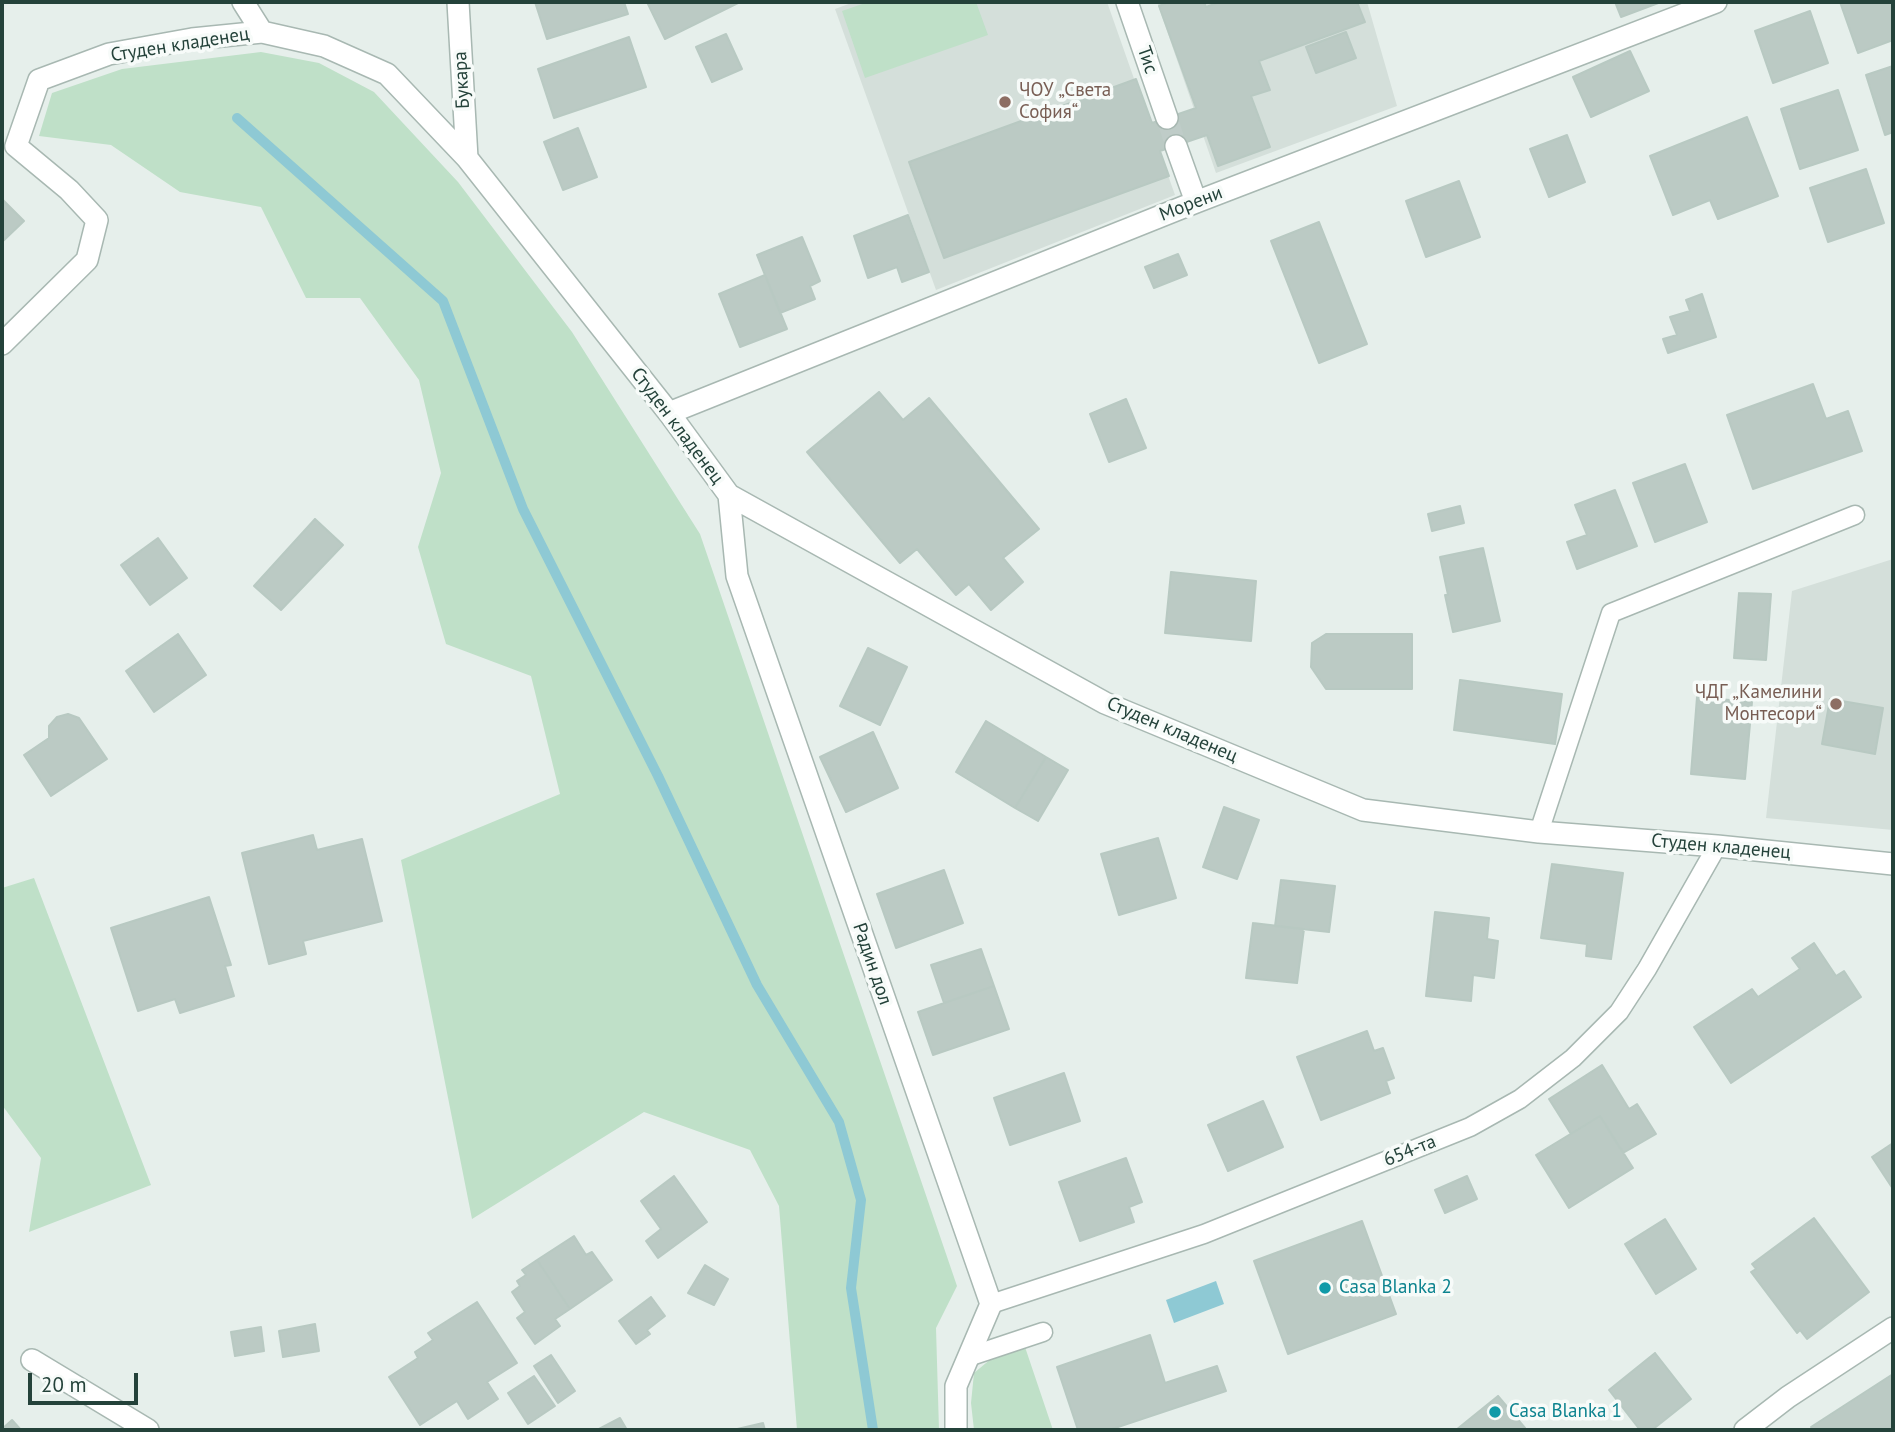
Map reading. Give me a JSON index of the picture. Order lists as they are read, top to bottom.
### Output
{
  "streets": {
    "street": [
      "Студен кладенец",
      "Тис",
      "Букара",
      "Морени",
      "Радин дол"
    ],
    "lane": ["654-та"]
  },
  "crossings": [
    ["Студен кладенец", "Букара"],
    ["Студен кладенец", "Морени"],
    ["Студен кладенец", "Радин дол"],
    ["Студен кладенец", "654-та"],
    ["Радин дол", "654-та"]
  ],
  "places": [
    "ЧОУ „Света София“",
    "ЧДГ „Камелини Монтесори“",
    "Casa Blanka 2",
    "Casa Blanka 1"
  ],
  "scale_bar": "20 m"
}
